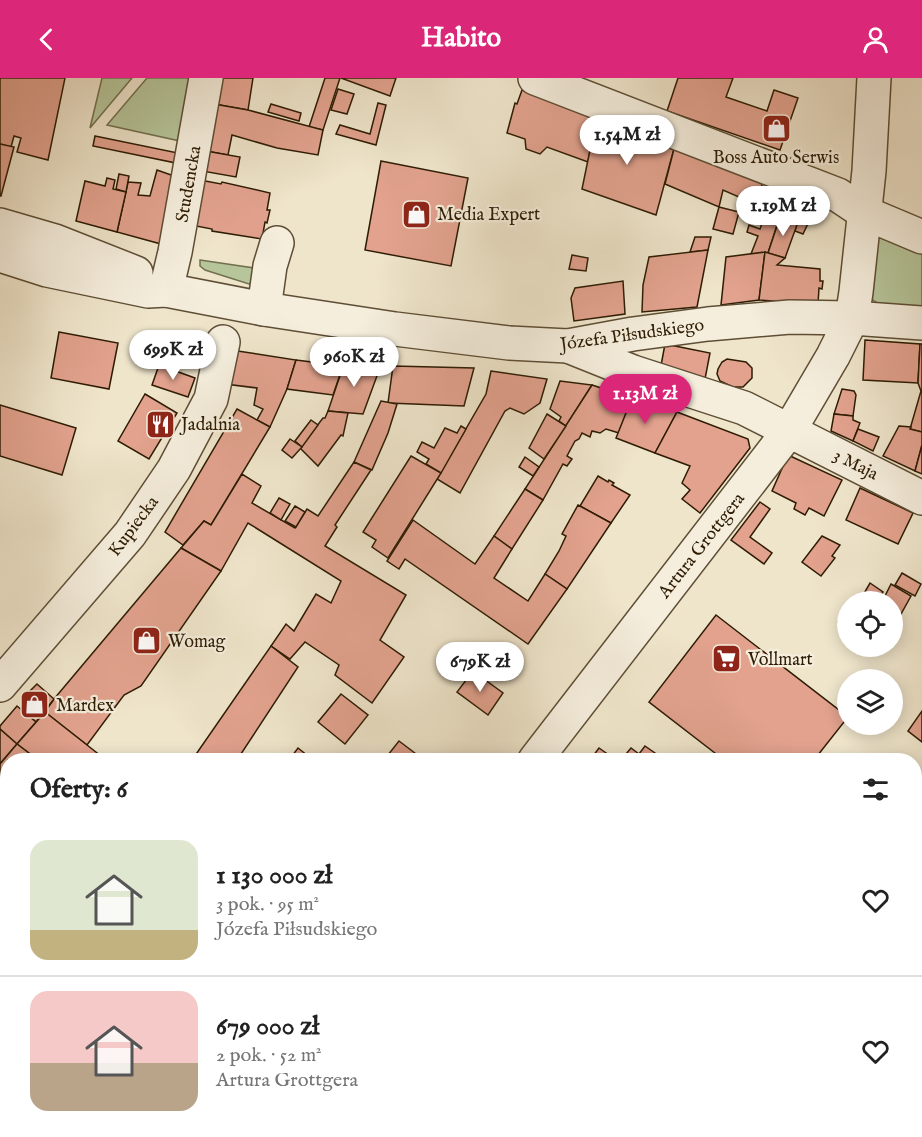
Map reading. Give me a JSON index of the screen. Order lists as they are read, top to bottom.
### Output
{
  "streets": {
    "street": [
      "Studencka",
      "Józefa Piłsudskiego",
      "3 Maja",
      "Kupiecka",
      "Artura Grottgera"
    ]
  },
  "crossings": [
    ["Studencka", "Józefa Piłsudskiego"],
    ["Józefa Piłsudskiego", "3 Maja"],
    ["Józefa Piłsudskiego", "Artura Grottgera"],
    ["3 Maja", "Artura Grottgera"]
  ],
  "places": {
    "shop": [
      "Boss Auto Serwis",
      "Media Expert",
      "Womag",
      "Mardex"
    ],
    "restaurant": ["Jadalnia"],
    "supermarket": ["Vollmart"]
  },
  "page": {
    "header": "Habito",
    "price": [
      "1.54M zł",
      "1.19M zł",
      "699K zł",
      "960K zł",
      "1.13M zł",
      "679K zł"
    ],
    "heading": "Oferty: 6",
    "list": [
      {
        "name": "1 130 000 zł",
        "note": "3 pok. · 95 m² · Józefa Piłsudskiego"
      },
      {
        "name": "679 000 zł",
        "note": "2 pok. · 52 m² · Artura Grottgera"
      }
    ]
  }
}
